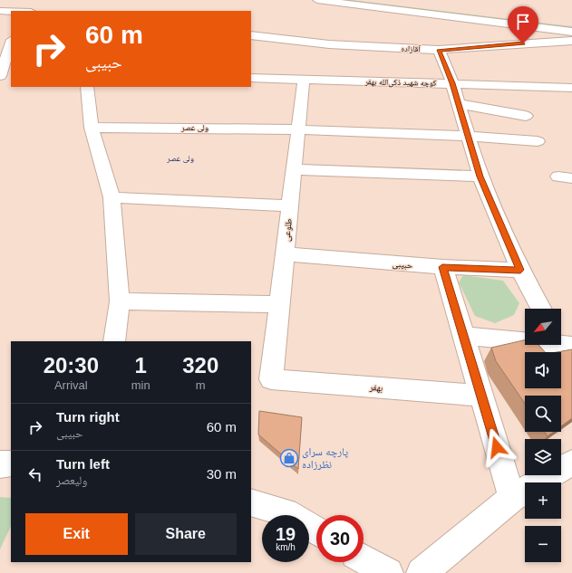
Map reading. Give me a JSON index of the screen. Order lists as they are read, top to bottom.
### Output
{
  "streets": {
    "street": [
      "آقازاده",
      "کوچه شهید ذکی‌الله بهفر",
      "ولی عصر",
      "طلوعی",
      "حبیبی",
      "بهفر"
    ]
  },
  "crossings": [
    ["کوچه شهید ذکی‌الله بهفر", "طلوعی"],
    ["ولی عصر", "طلوعی"],
    ["طلوعی", "حبیبی"],
    ["طلوعی", "بهفر"]
  ],
  "districts": ["ولی عصر"],
  "places": {
    "shop": ["پارچه‌ سرای نظرزاده"]
  },
  "north": "bottom left",
  "page": {
    "turn": ["60 m", "حبیبی"],
    "map_buttons": ["+", "−"],
    "eta": [
      "20:30",
      "Arrival",
      "1",
      "min",
      "320",
      "m"
    ],
    "list": [
      {
        "name": "Turn right",
        "note": "حبیبی",
        "value": "60 m"
      },
      {
        "name": "Turn left",
        "note": "ولیعصر",
        "value": "30 m"
      }
    ],
    "buttons": ["Exit", "Share"],
    "speed": "19 km/h",
    "limit": "30"
  }
}
